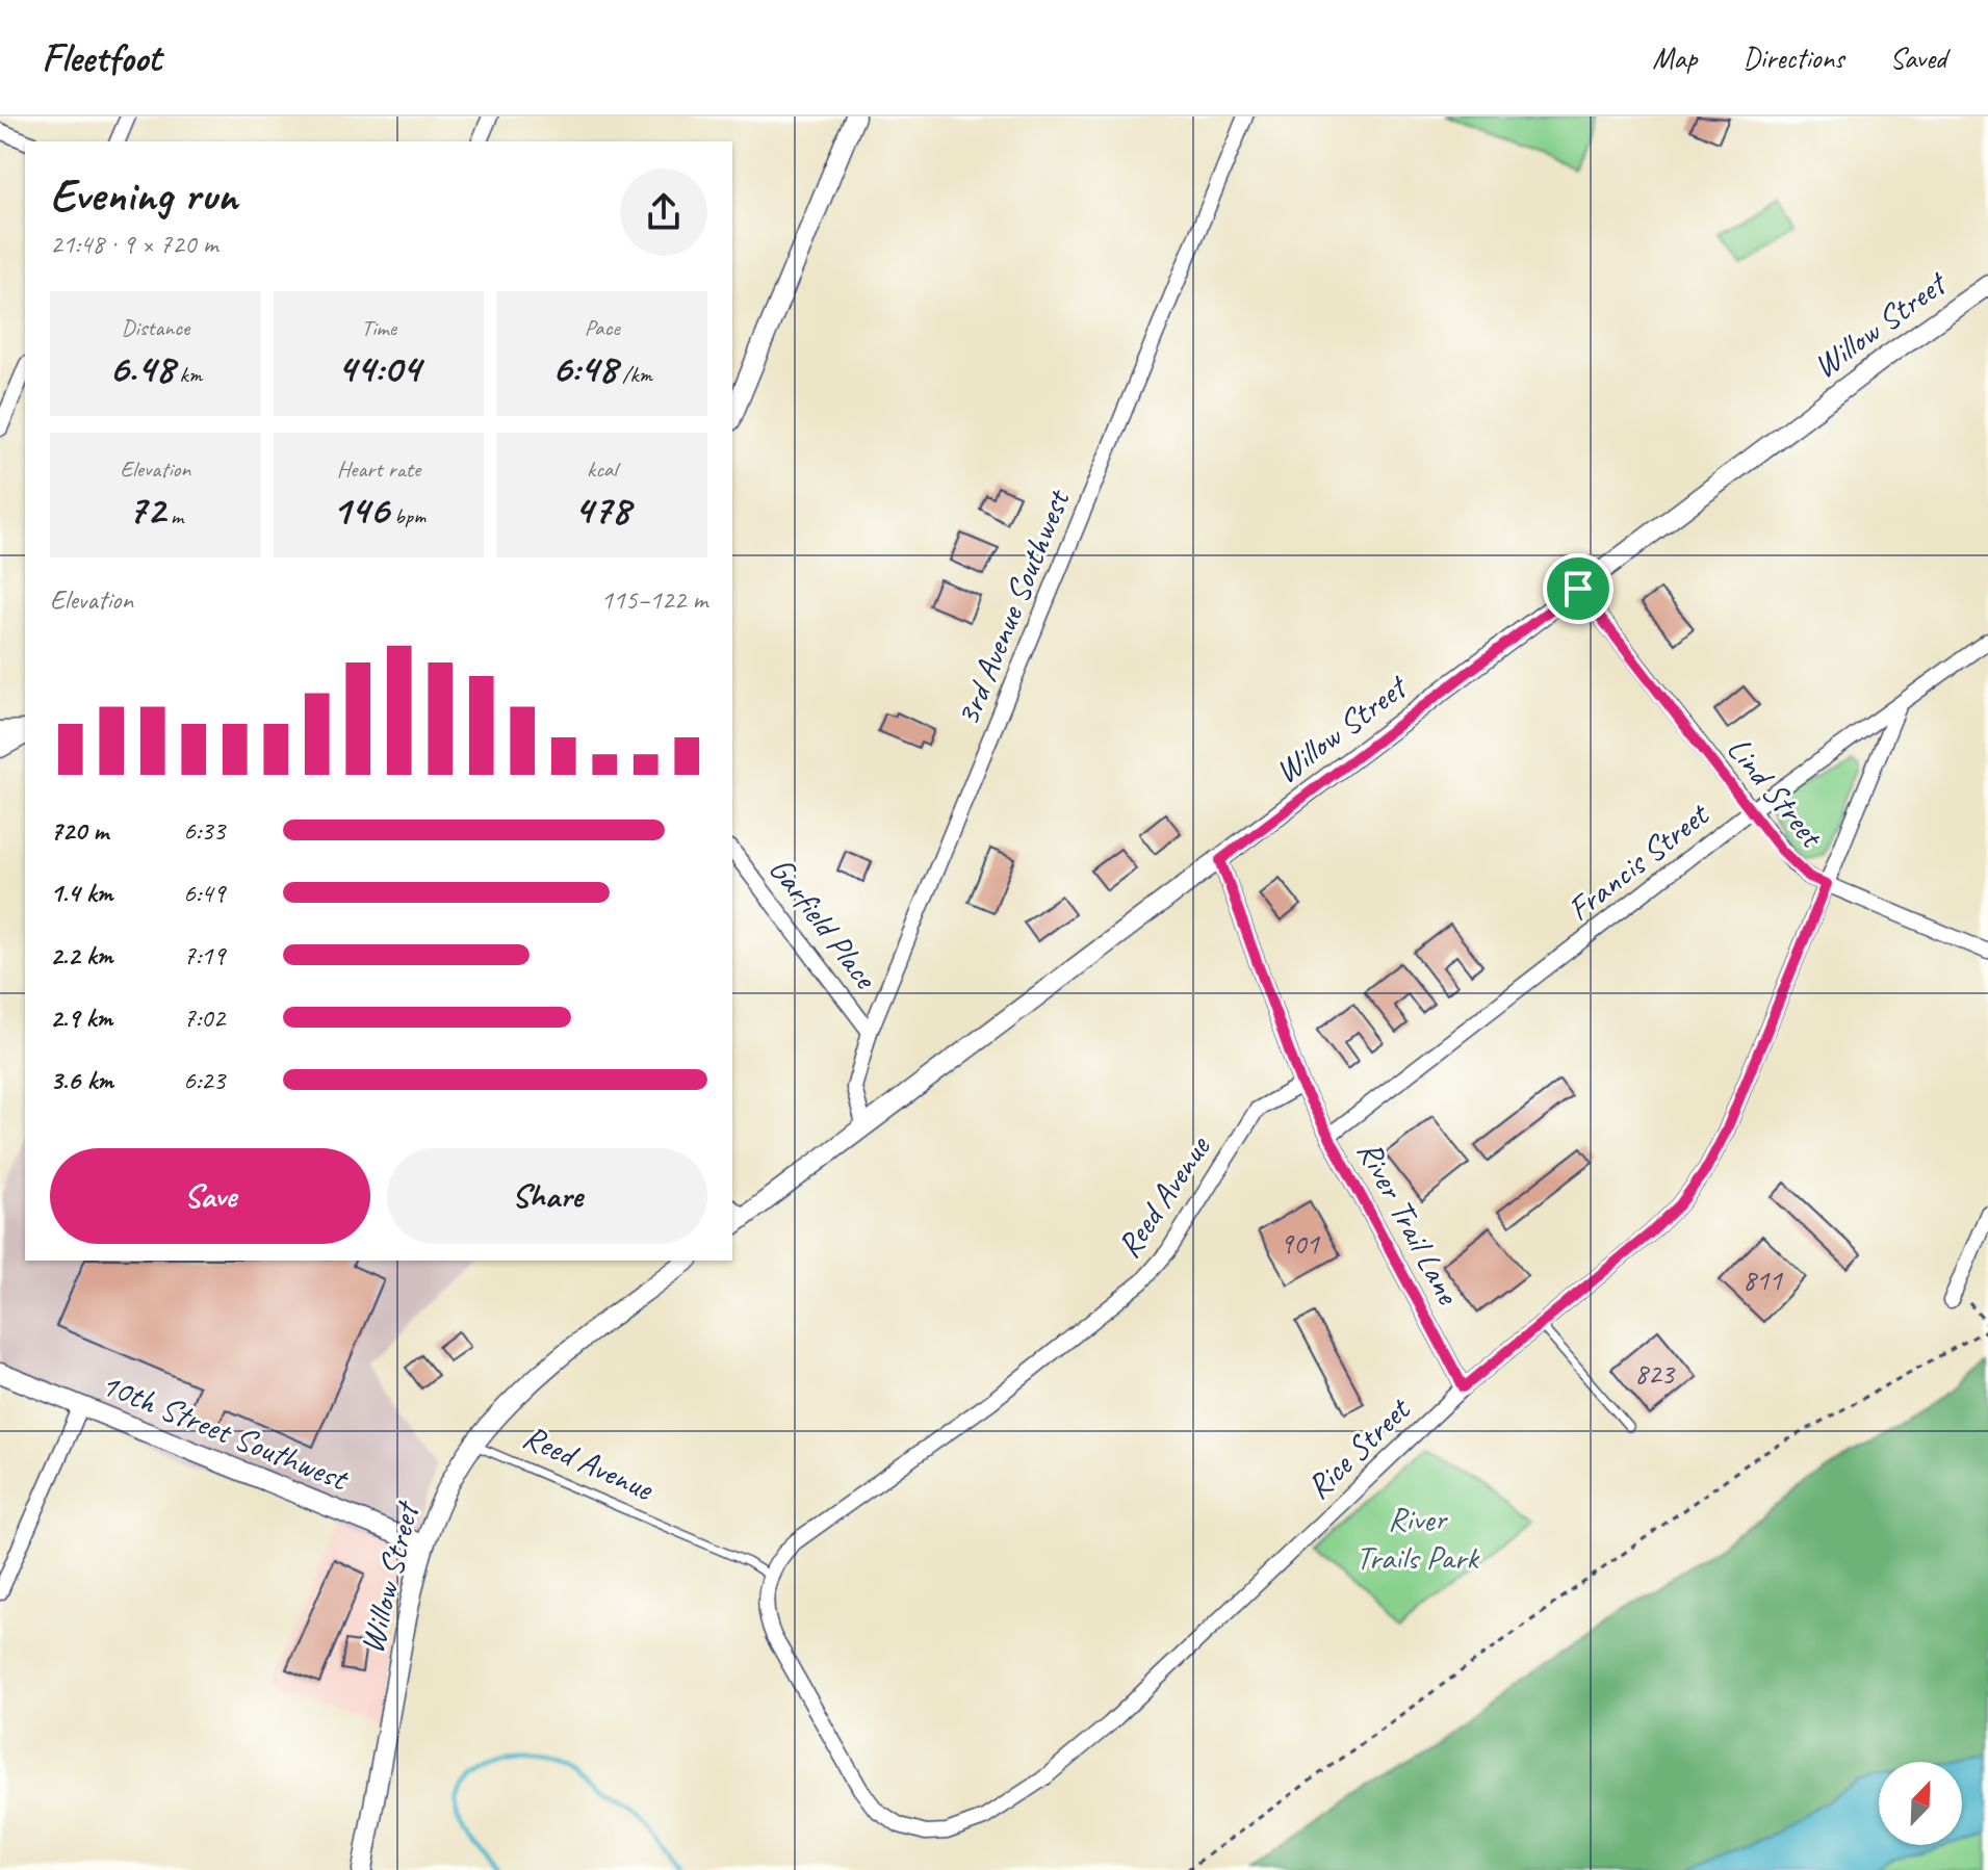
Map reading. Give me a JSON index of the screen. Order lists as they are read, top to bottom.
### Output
{
  "streets": {
    "street": [
      "Willow Street",
      "3rd Avenue Southwest",
      "Lind Street",
      "Francis Street",
      "Garfield Place",
      "Reed Avenue",
      "River Trail Lane",
      "10th Street Southwest",
      "Rice Street"
    ]
  },
  "crossings": [
    ["Willow Street", "3rd Avenue Southwest"],
    ["Willow Street", "Lind Street"],
    ["Willow Street", "Reed Avenue"],
    ["Willow Street", "10th Street Southwest"],
    ["3rd Avenue Southwest", "Garfield Place"],
    ["Lind Street", "Francis Street"],
    ["Lind Street", "Rice Street"],
    ["Francis Street", "River Trail Lane"],
    ["Francis Street", "Rice Street"],
    ["Reed Avenue", "River Trail Lane"],
    ["Reed Avenue", "Rice Street"],
    ["River Trail Lane", "Rice Street"]
  ],
  "parks": ["River Trails Park"],
  "house_numbers": ["901", "811", "823"],
  "north": "top right",
  "page": {
    "header": "Fleetfoot",
    "nav": ["Map", "Directions", "Saved"],
    "heading": ["Evening run", "21:48 · 9 × 720 m"],
    "stats": [
      ["Distance", "6.48 km"],
      ["Time", "44:04"],
      ["Pace", "6:48 /km"],
      ["Elevation", "72 m"],
      ["Heart rate", "146 bpm"],
      ["kcal", "478"]
    ],
    "chart": ["Elevation", "115–122 m"],
    "list": [
      {
        "name": "720 m",
        "note": "6:33"
      },
      {
        "name": "1.4 km",
        "note": "6:49"
      },
      {
        "name": "2.2 km",
        "note": "7:19"
      },
      {
        "name": "2.9 km",
        "note": "7:02"
      },
      {
        "name": "3.6 km",
        "note": "6:23"
      }
    ],
    "buttons": ["Save", "Share"]
  }
}
